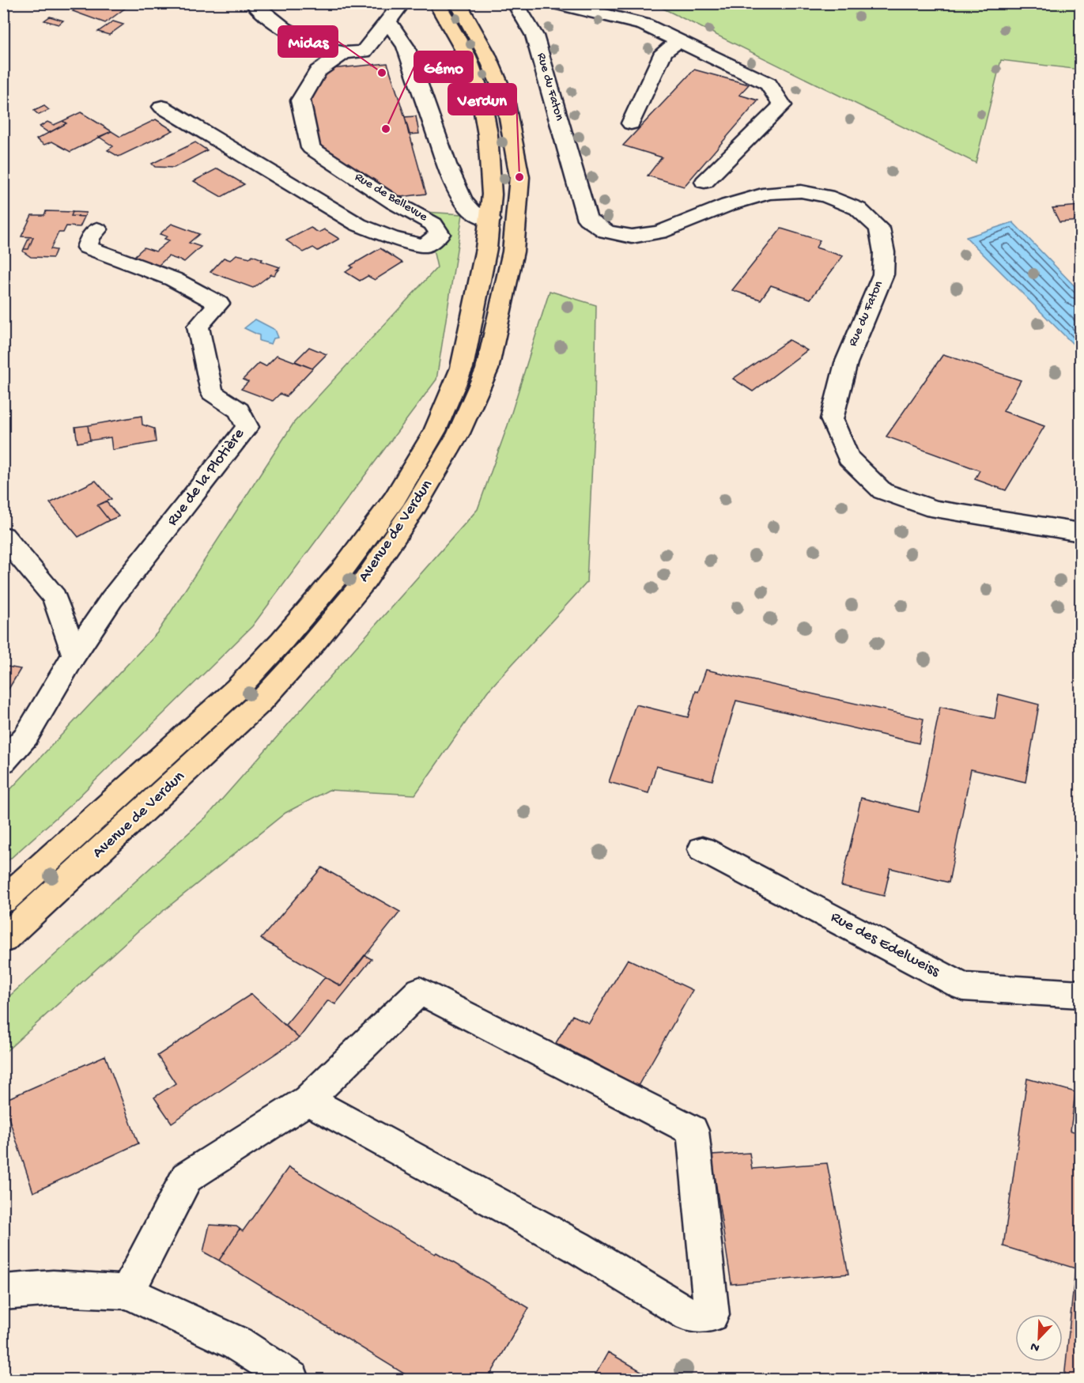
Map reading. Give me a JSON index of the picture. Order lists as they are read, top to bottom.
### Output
{
  "streets": {
    "main road": ["Avenue de Verdun"],
    "street": [
      "Rue du Faton",
      "Rue de Bellevue",
      "Rue de la Plotière",
      "Rue des Edelweiss"
    ]
  },
  "places": ["Midas", "Gémo", "Verdun"],
  "north": "bottom left"
}
